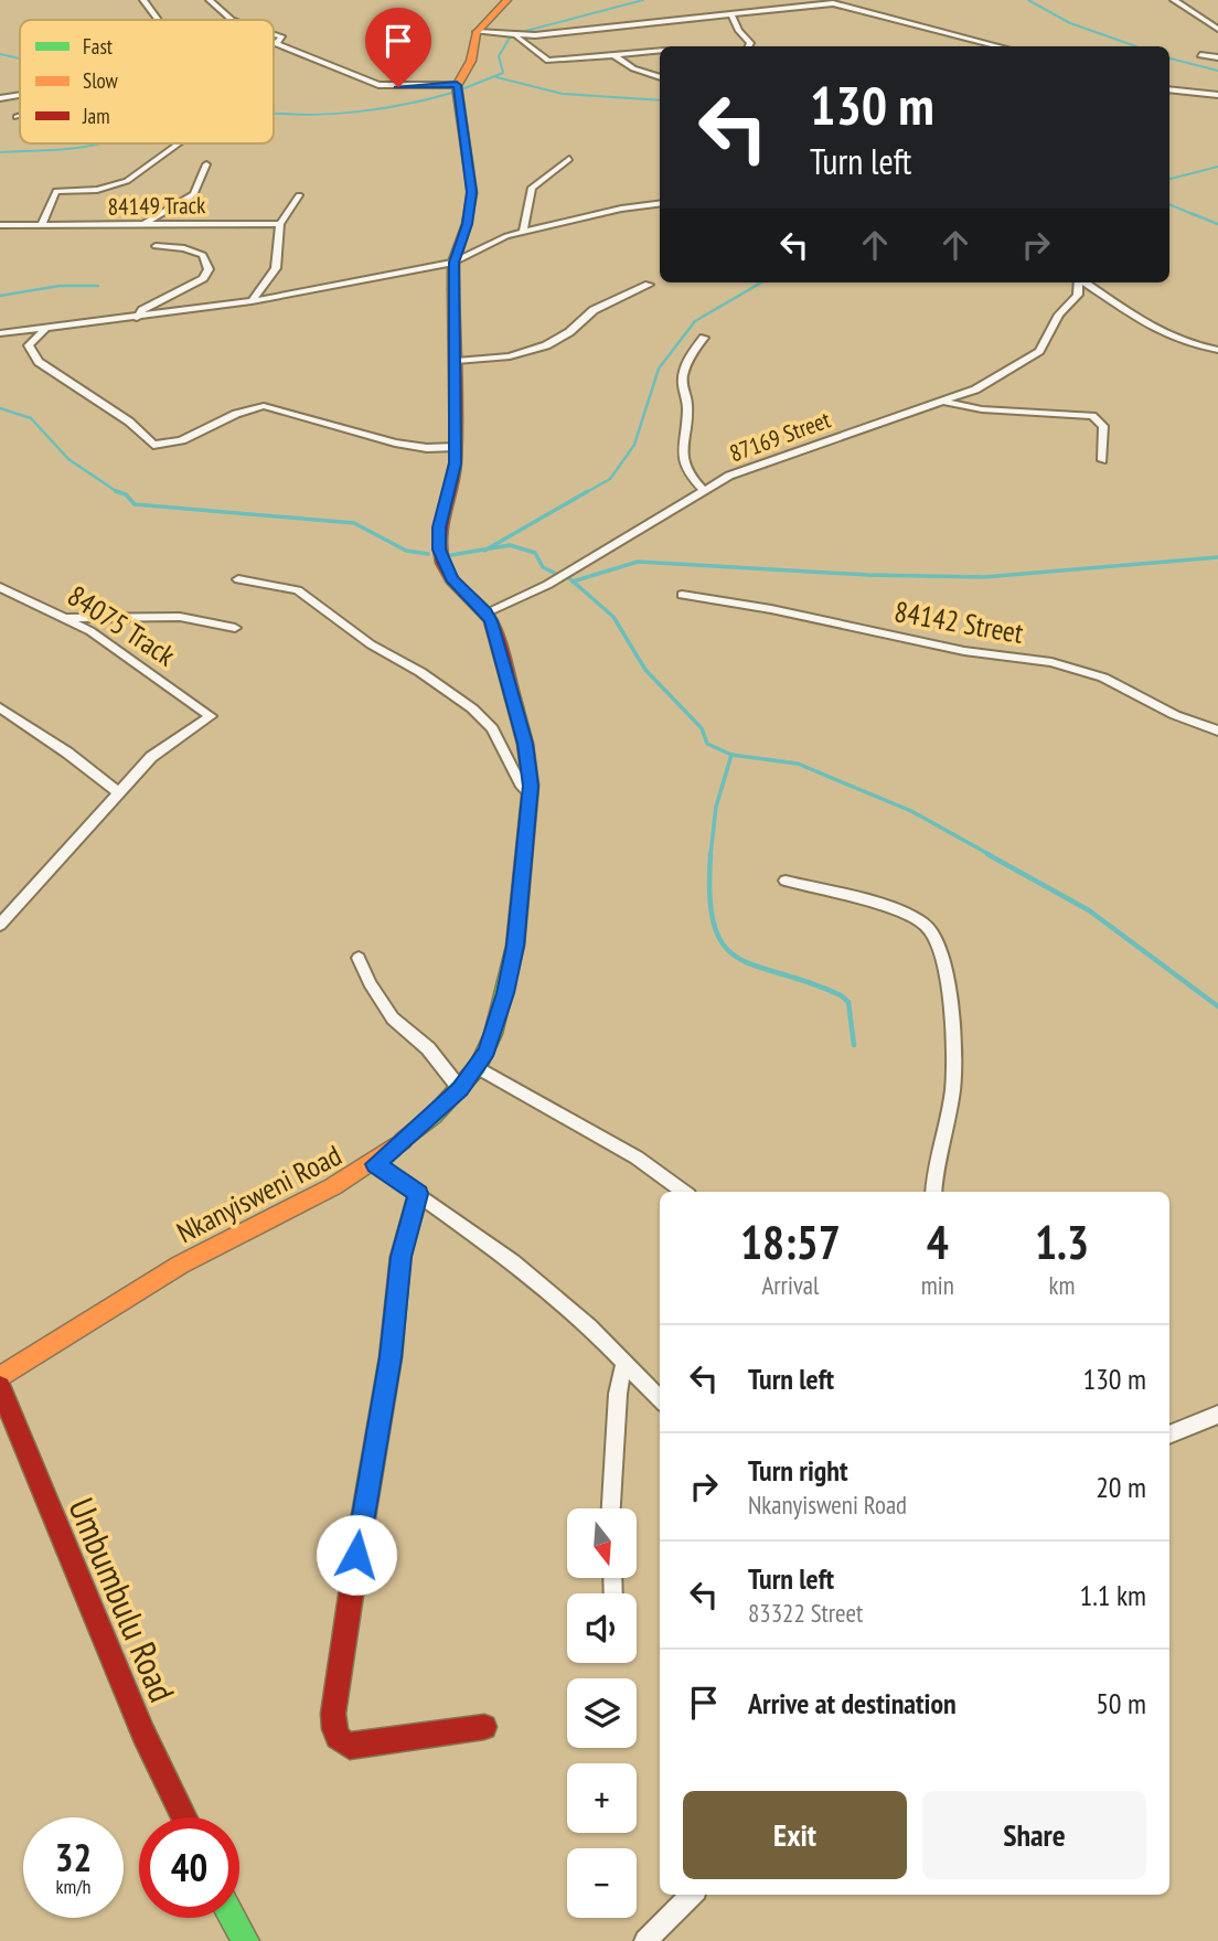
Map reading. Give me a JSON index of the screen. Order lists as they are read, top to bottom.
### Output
{
  "streets": {
    "street": [
      "84149 Track",
      "87169 Street",
      "84142 Street",
      "84075 Track",
      "Nkanyisweni Road",
      "Umbumbulu Road"
    ]
  },
  "crossings": [
    ["87169 Street", "Nkanyisweni Road"]
  ],
  "legend": ["Fast", "Slow", "Jam"],
  "north": "bottom",
  "page": {
    "turn": ["130 m", "Turn left"],
    "eta": [
      "18:57",
      "Arrival",
      "4",
      "min",
      "1.3",
      "km"
    ],
    "list": [
      {
        "name": "Turn left",
        "value": "130 m"
      },
      {
        "name": "Turn right",
        "note": "Nkanyisweni Road",
        "value": "20 m"
      },
      {
        "name": "Turn left",
        "note": "83322 Street",
        "value": "1.1 km"
      },
      {
        "name": "Arrive at destination",
        "value": "50 m"
      }
    ],
    "map_buttons": ["+", "−"],
    "buttons": ["Exit", "Share"],
    "speed": "32 km/h",
    "limit": "40"
  }
}
